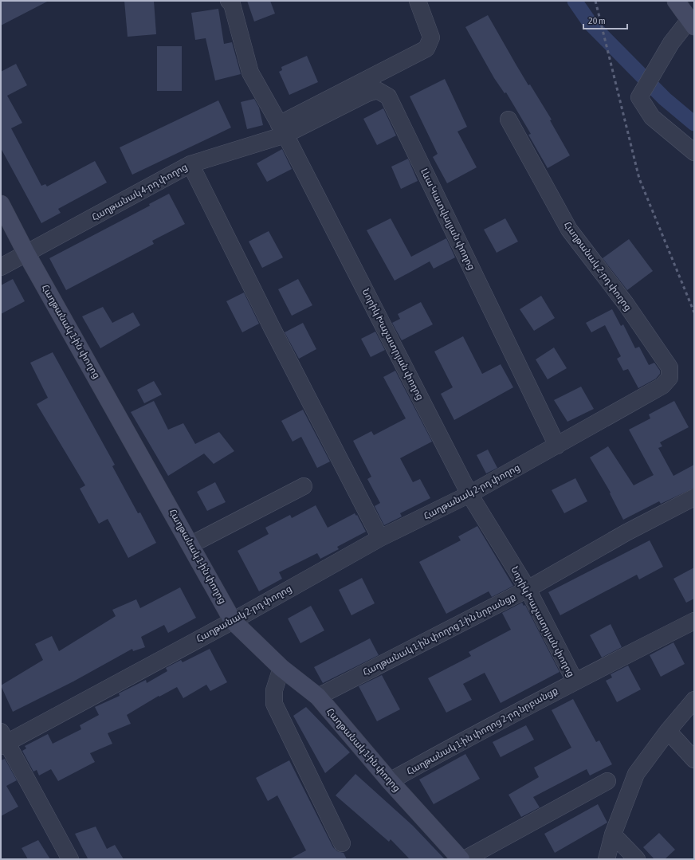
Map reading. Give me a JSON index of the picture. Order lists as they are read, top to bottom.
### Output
{
  "streets": {
    "main road": ["Հաղթանակ 1-ին փողոց"],
    "street": [
      "Հաղթանակ 4-րդ փողոց",
      "Լևա Կատվալյան փողոց",
      "Հաղթանակ 2-րդ փողոց",
      "Նորիկ Խաչատրյան փողոց",
      "Հաղթանակ 1-ին փողոց 1-ին նրբանցք",
      "Հաղթանակ 1-ին փողոց 2-րդ նրբանցք"
    ]
  },
  "crossings": [
    ["Հաղթանակ 4-րդ փողոց", "Լևա Կատվալյան փողոց"],
    ["Հաղթանակ 4-րդ փողոց", "Հաղթանակ 1-ին փողոց"],
    ["Հաղթանակ 4-րդ փողոց", "Նորիկ Խաչատրյան փողոց"],
    ["Լևա Կատվալյան փողոց", "Հաղթանակ 2-րդ փողոց"],
    ["Լևա Կատվալյան փողոց", "Նորիկ Խաչատրյան փողոց"],
    ["Հաղթանակ 2-րդ փողոց", "Հաղթանակ 1-ին փողոց"],
    ["Հաղթանակ 2-րդ փողոց", "Նորիկ Խաչատրյան փողոց"],
    ["Հաղթանակ 1-ին փողոց", "Հաղթանակ 1-ին փողոց 1-ին նրբանցք"],
    ["Հաղթանակ 1-ին փողոց", "Հաղթանակ 1-ին փողոց 2-րդ նրբանցք"],
    ["Նորիկ Խաչատրյան փողոց", "Հաղթանակ 1-ին փողոց 1-ին նրբանցք"],
    ["Նորիկ Խաչատրյան փողոց", "Հաղթանակ 1-ին փողոց 2-րդ նրբանցք"]
  ],
  "scale_bar": "20 m"
}
